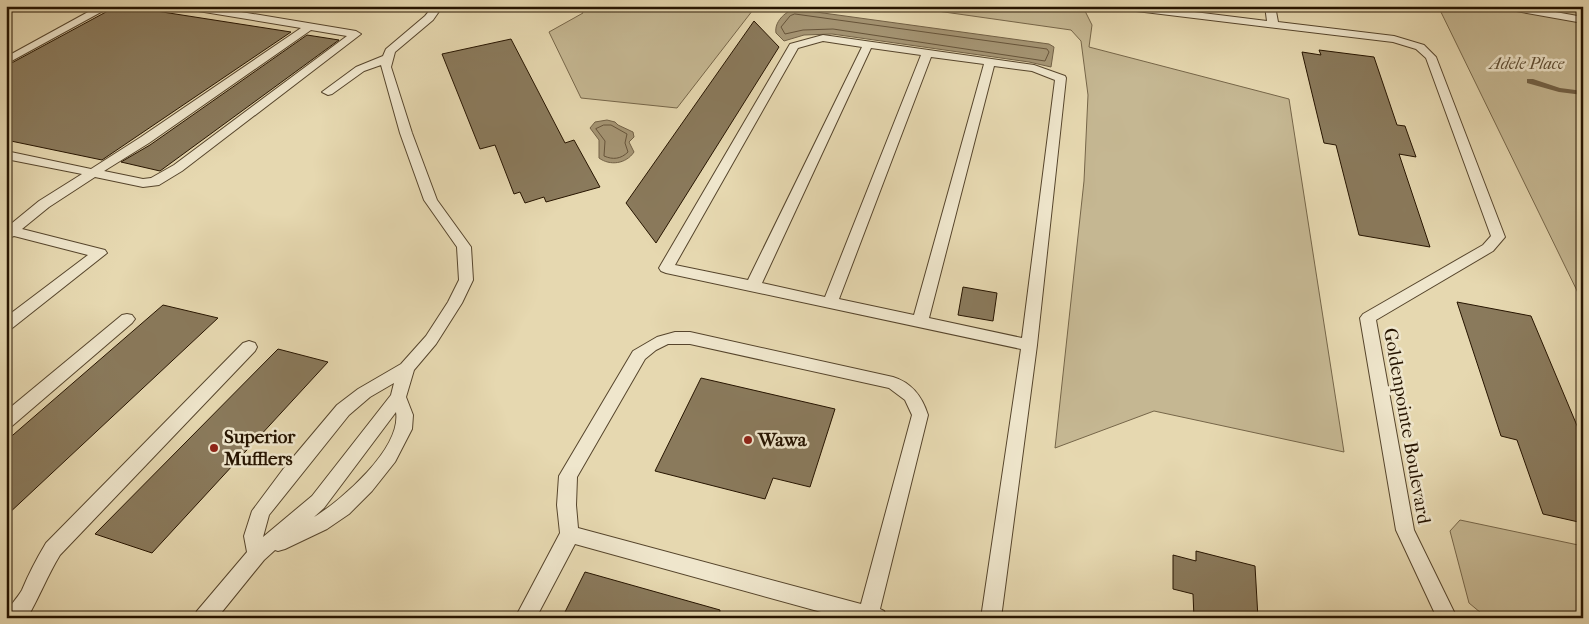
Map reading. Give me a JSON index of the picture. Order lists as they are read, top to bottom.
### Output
{
  "streets": {
    "lane": ["Goldenpointe Boulevard"]
  },
  "parks": ["Adele Place"],
  "places": ["Wawa", "Superior Mufflers"]
}
